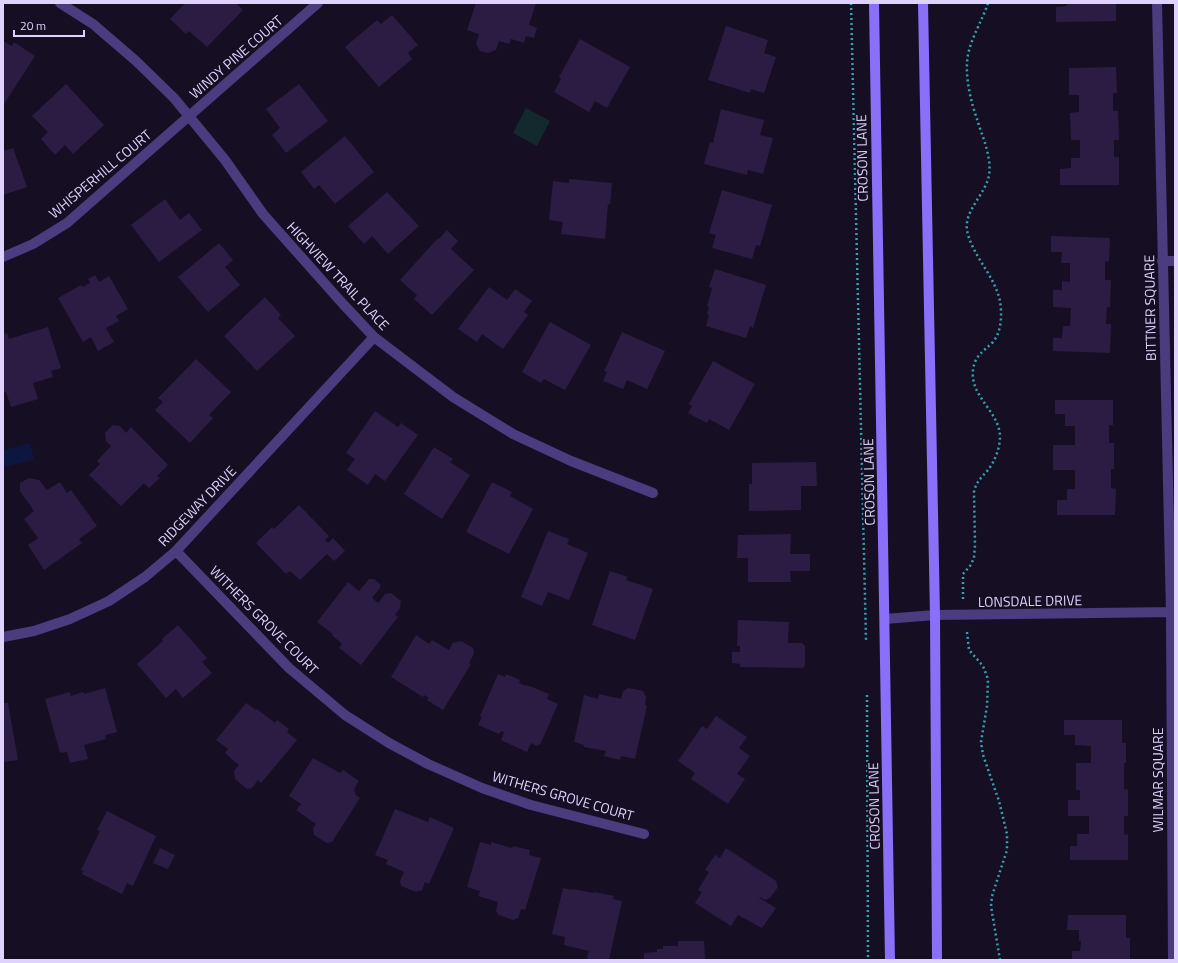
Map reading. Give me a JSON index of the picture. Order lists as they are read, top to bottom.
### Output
{
  "streets": {
    "main road": ["CROSON LANE"],
    "street": [
      "WINDY PINE COURT",
      "WHISPERHILL COURT",
      "HIGHVIEW TRAIL PLACE",
      "BITTNER SQUARE",
      "RIDGEWAY DRIVE",
      "LONSDALE DRIVE",
      "WITHERS GROVE COURT",
      "WILMAR SQUARE"
    ]
  },
  "crossings": [
    ["WINDY PINE COURT", "WHISPERHILL COURT"],
    ["WINDY PINE COURT", "HIGHVIEW TRAIL PLACE"],
    ["CROSON LANE", "LONSDALE DRIVE"],
    ["WHISPERHILL COURT", "HIGHVIEW TRAIL PLACE"],
    ["HIGHVIEW TRAIL PLACE", "RIDGEWAY DRIVE"],
    ["BITTNER SQUARE", "LONSDALE DRIVE"],
    ["BITTNER SQUARE", "WILMAR SQUARE"],
    ["RIDGEWAY DRIVE", "WITHERS GROVE COURT"],
    ["LONSDALE DRIVE", "WILMAR SQUARE"]
  ],
  "scale_bar": "20 m"
}
